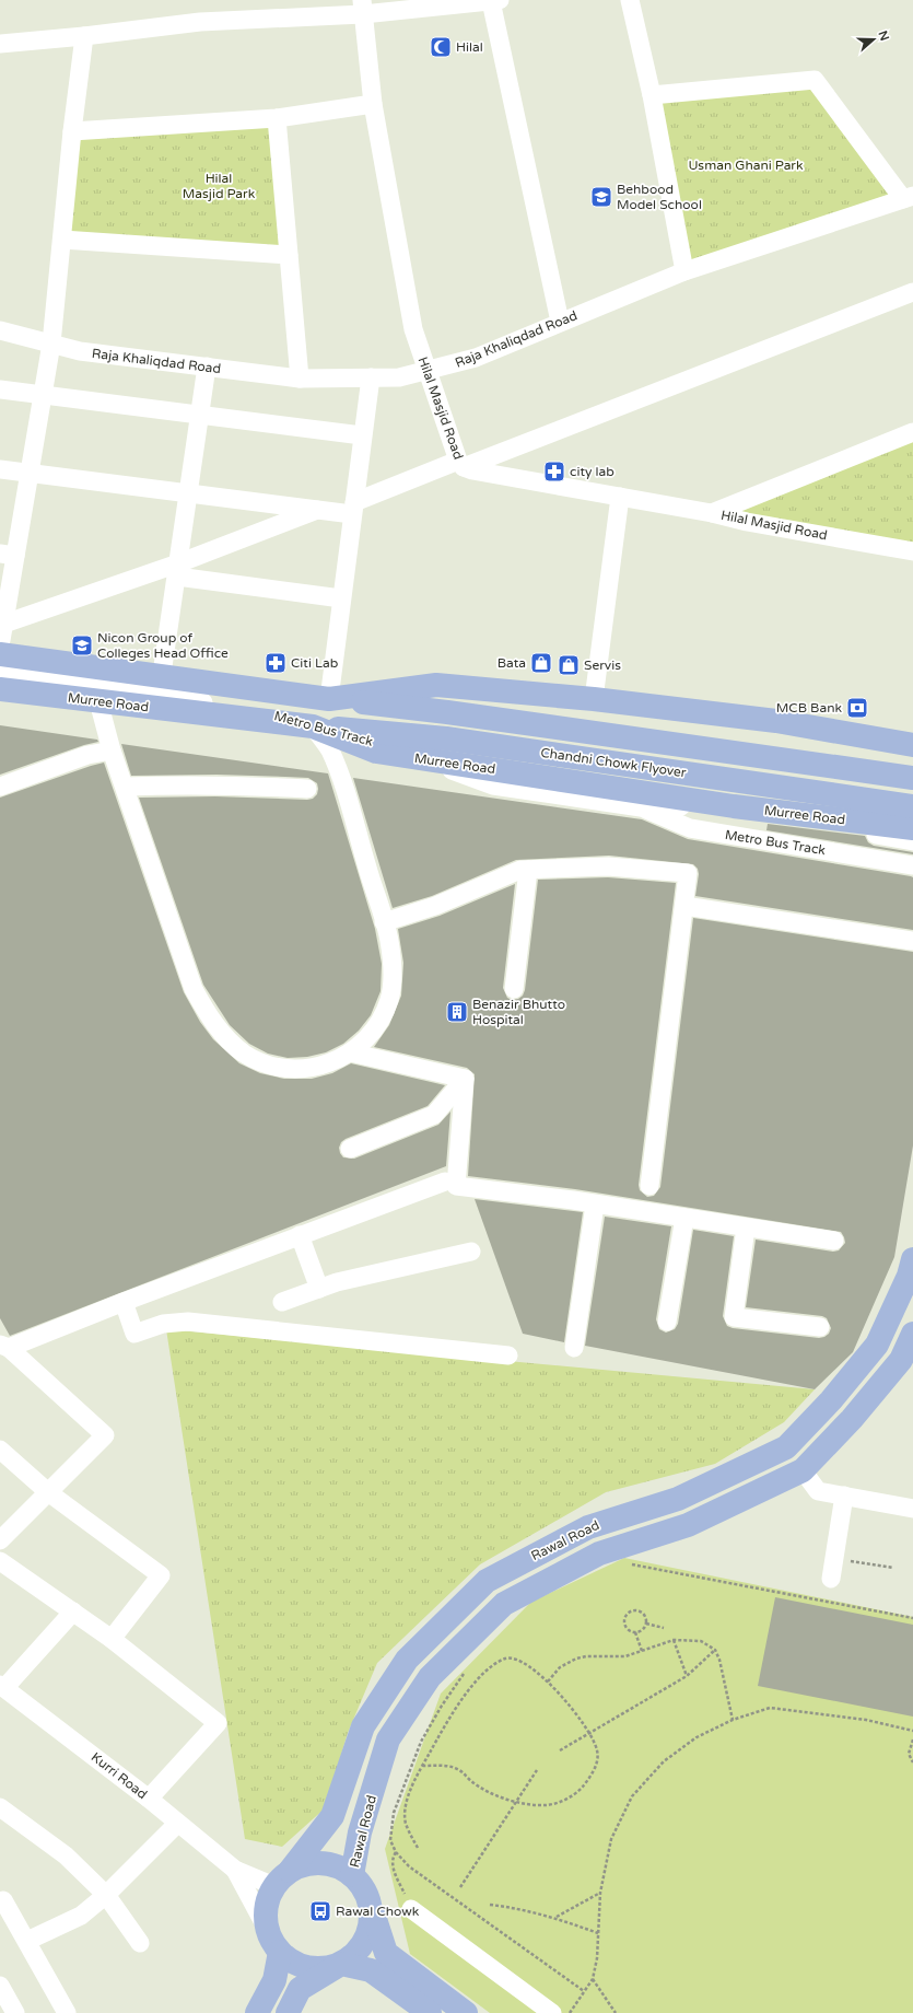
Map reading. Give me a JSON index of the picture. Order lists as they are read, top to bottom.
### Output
{
  "streets": {
    "main road": ["Murree Road", "Chandni Chowk Flyover", "Rawal Road"],
    "street": [
      "Raja Khaliqdad Road",
      "Hilal Masjid Road",
      "Metro Bus Track",
      "Kurri Road"
    ]
  },
  "crossings": [
    ["Raja Khaliqdad Road", "Hilal Masjid Road"],
    ["Murree Road", "Chandni Chowk Flyover"]
  ],
  "parks": ["Usman Ghani Park", "Hilal Masjid Park"],
  "places": {
    "mosque": ["Hilal"],
    "school or university": ["Behbood Model School", "Nicon Group of Colleges Head Office"],
    "pharmacy": ["city lab", "Citi Lab"],
    "shop": ["Bata", "Servis"],
    "bank": ["MCB Bank"],
    "building": ["Benazir Bhutto Hospital"],
    "bus stop": ["Rawal Chowk"]
  },
  "north": "right"
}
